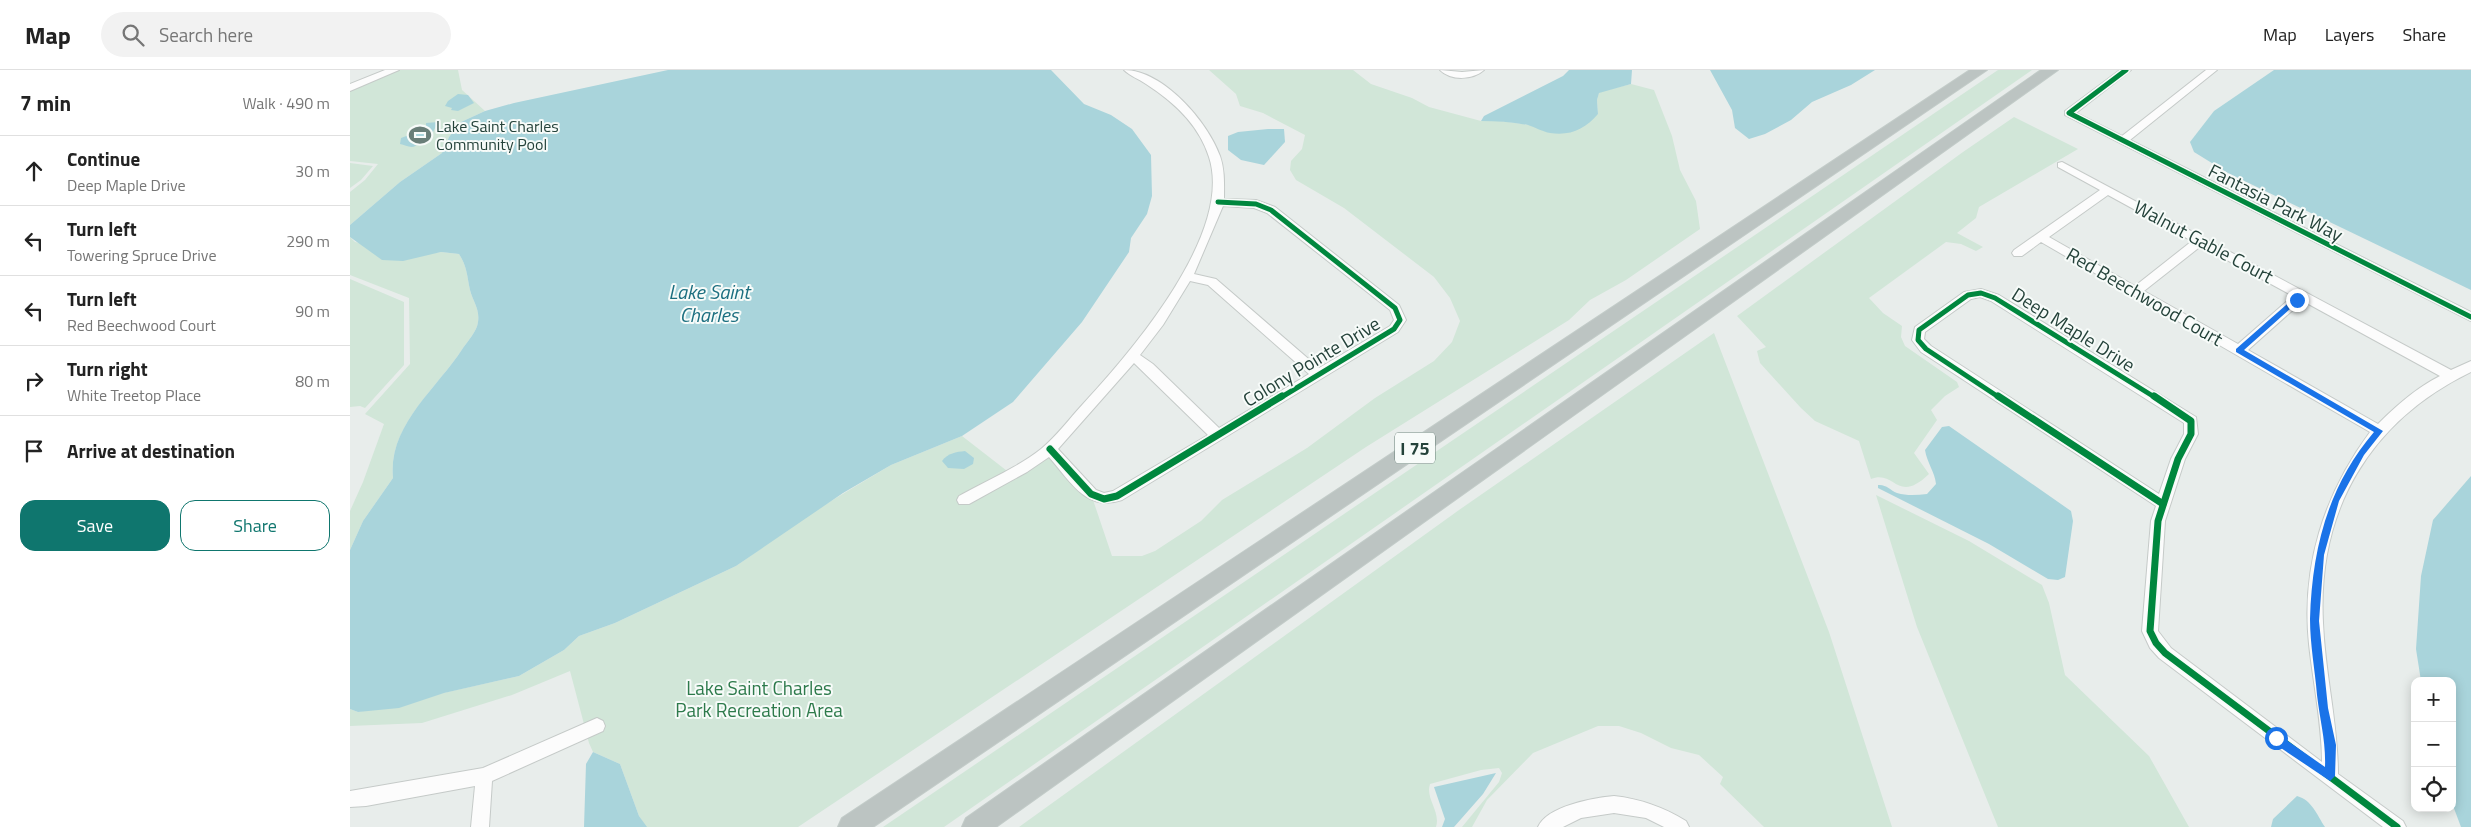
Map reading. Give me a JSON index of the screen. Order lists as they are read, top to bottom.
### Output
{
  "streets": {
    "highway": ["I 75"],
    "street": [
      "Fantasia Park Way",
      "Walnut Gable Court",
      "Red Beechwood Court",
      "Deep Maple Drive",
      "Colony Pointe Drive"
    ]
  },
  "water": ["Lake Saint Charles"],
  "parks": ["Lake Saint Charles Park Recreation Area"],
  "places": {
    "sports": ["Lake Saint Charles Community Pool"]
  },
  "page": {
    "header": "Map",
    "search": "Search here",
    "nav": ["Map", "Layers", "Share"],
    "heading": ["7 min", "Walk · 490 m"],
    "list": [
      ["Continue", "Deep Maple Drive", "30 m"],
      ["Turn left", "Towering Spruce Drive", "290 m"],
      ["Turn left", "Red Beechwood Court", "90 m"],
      ["Turn right", "White Treetop Place", "80 m"],
      "Arrive at destination"
    ],
    "buttons": ["Save", "Share"],
    "map_buttons": ["+", "−"]
  }
}
